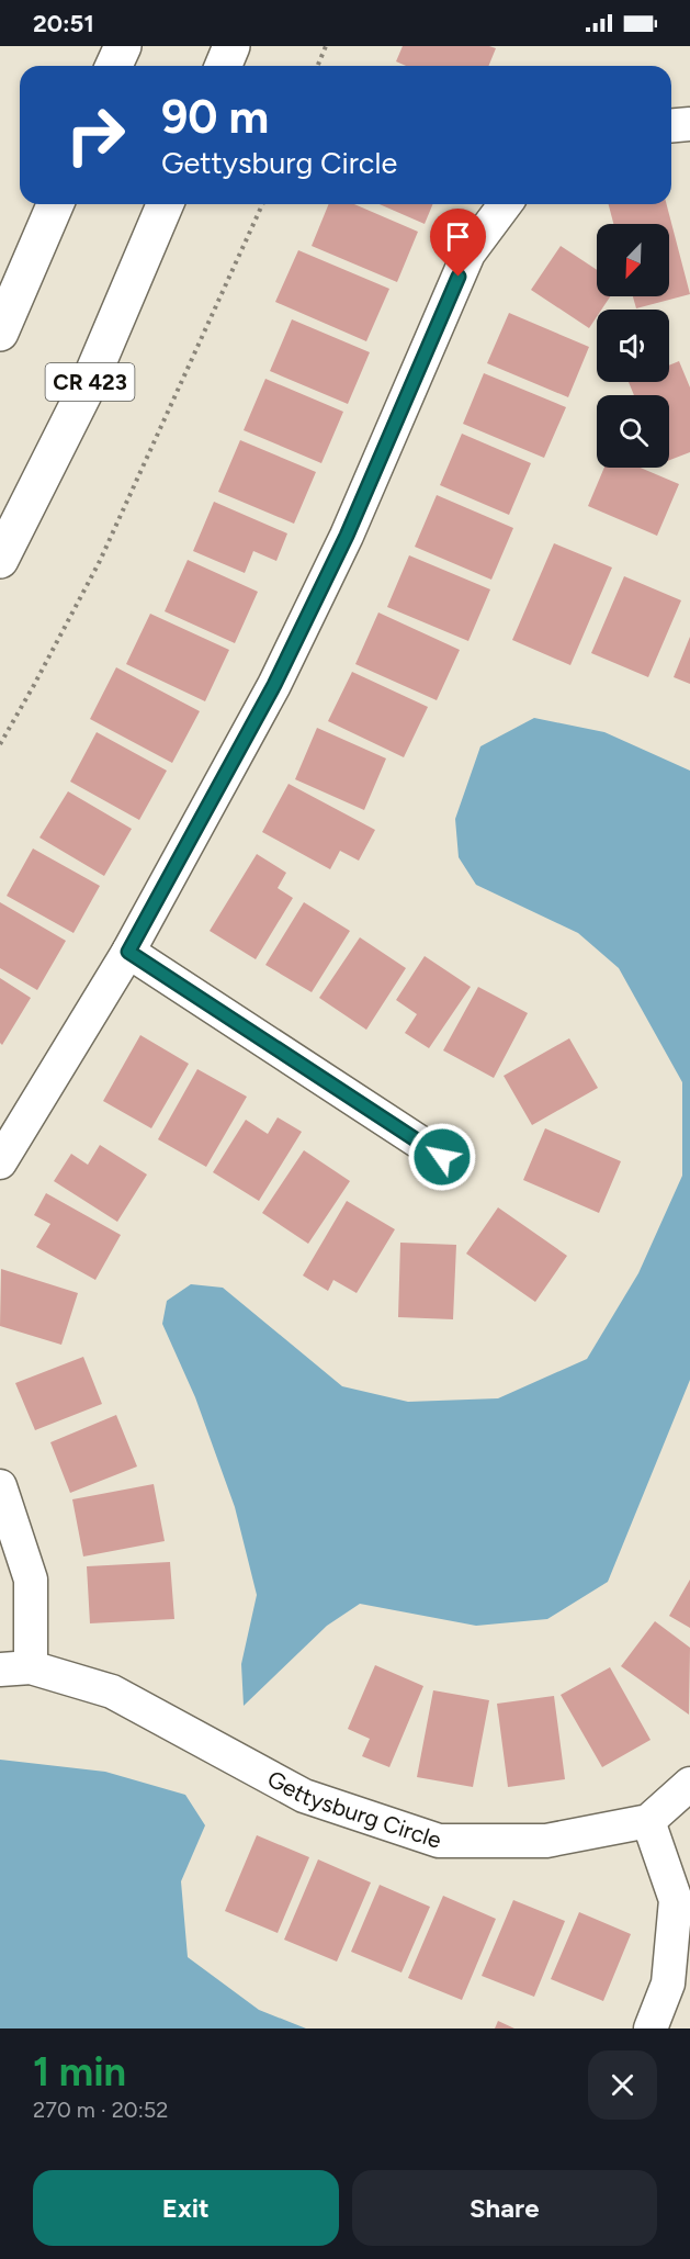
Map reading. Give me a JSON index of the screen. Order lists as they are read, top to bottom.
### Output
{
  "streets": {
    "highway": ["CR 423"],
    "street": ["Gettysburg Circle"]
  },
  "north": "bottom left",
  "page": {
    "status": "20:51",
    "turn": ["90 m", "Gettysburg Circle"],
    "heading": ["1 min", "270 m · 20:52"],
    "buttons": ["Exit", "Share"]
  }
}
